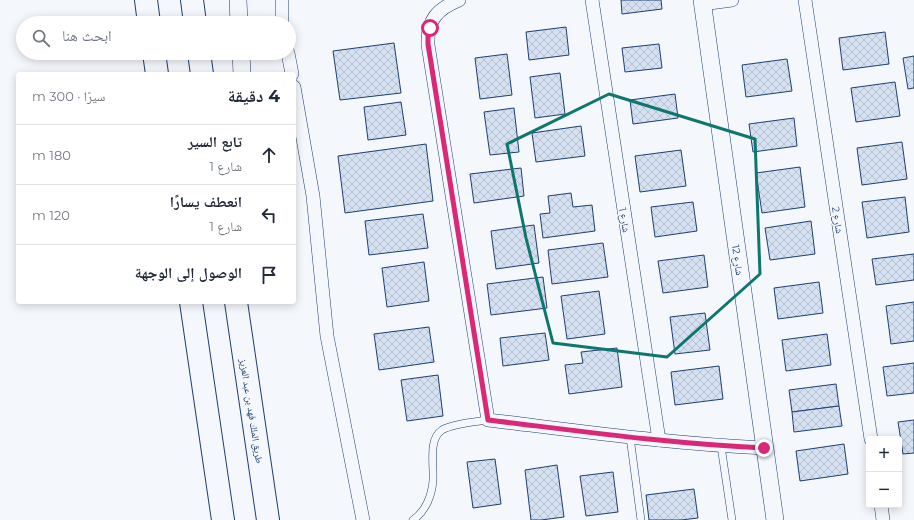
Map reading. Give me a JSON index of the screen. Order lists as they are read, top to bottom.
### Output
{
  "streets": {
    "highway": ["طريق الملك فهد بن عبد العزيز"],
    "street": ["شارع 1", "شارع 2", "شارع 12"]
  },
  "page": {
    "search": "ابحث هنا",
    "heading": ["4 دقيقة", "سيرًا · 300 m"],
    "list": [
      ["تابع السير", "شارع 1", "180 m"],
      ["انعطف يسارًا", "شارع 1", "120 m"],
      "الوصول إلى الوجهة"
    ],
    "map_buttons": ["+", "−"]
  }
}
